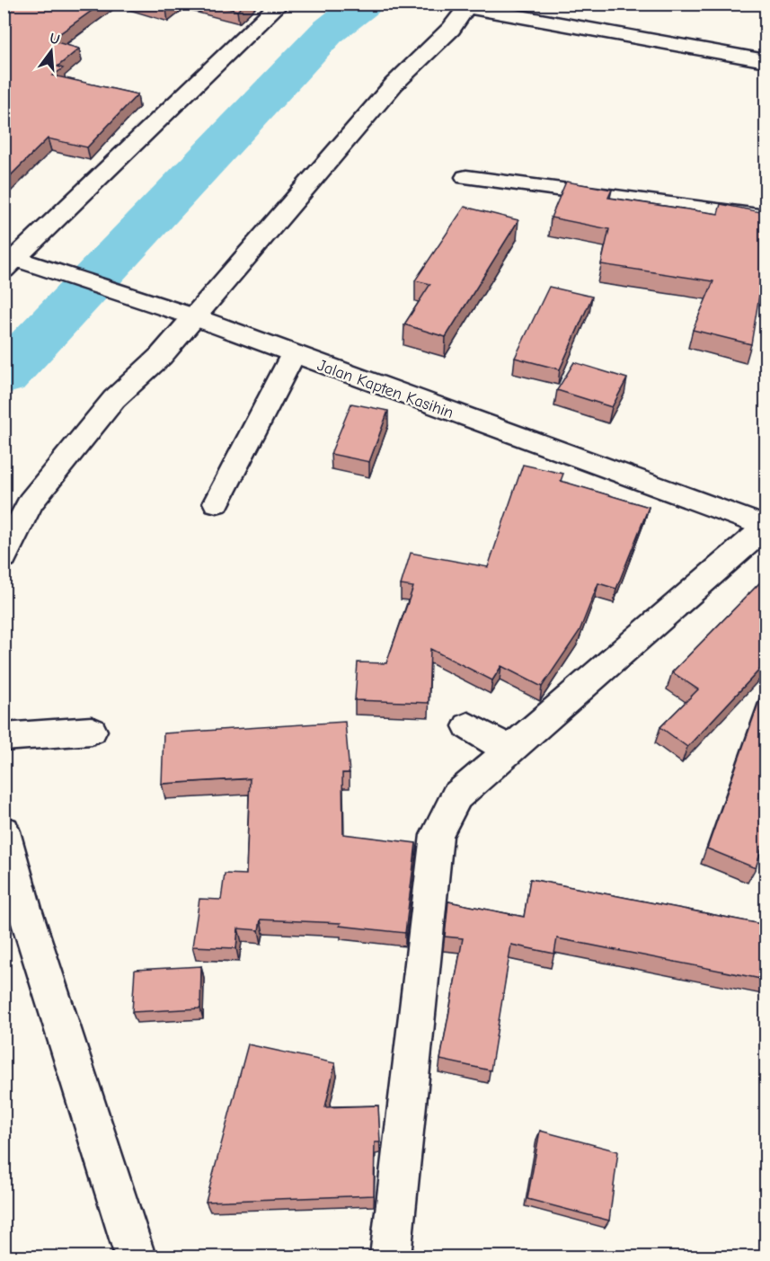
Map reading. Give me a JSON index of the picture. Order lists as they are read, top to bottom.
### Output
{
  "streets": {
    "street": ["Jalan Kapten Kasihin"]
  },
  "north": "top"
}
